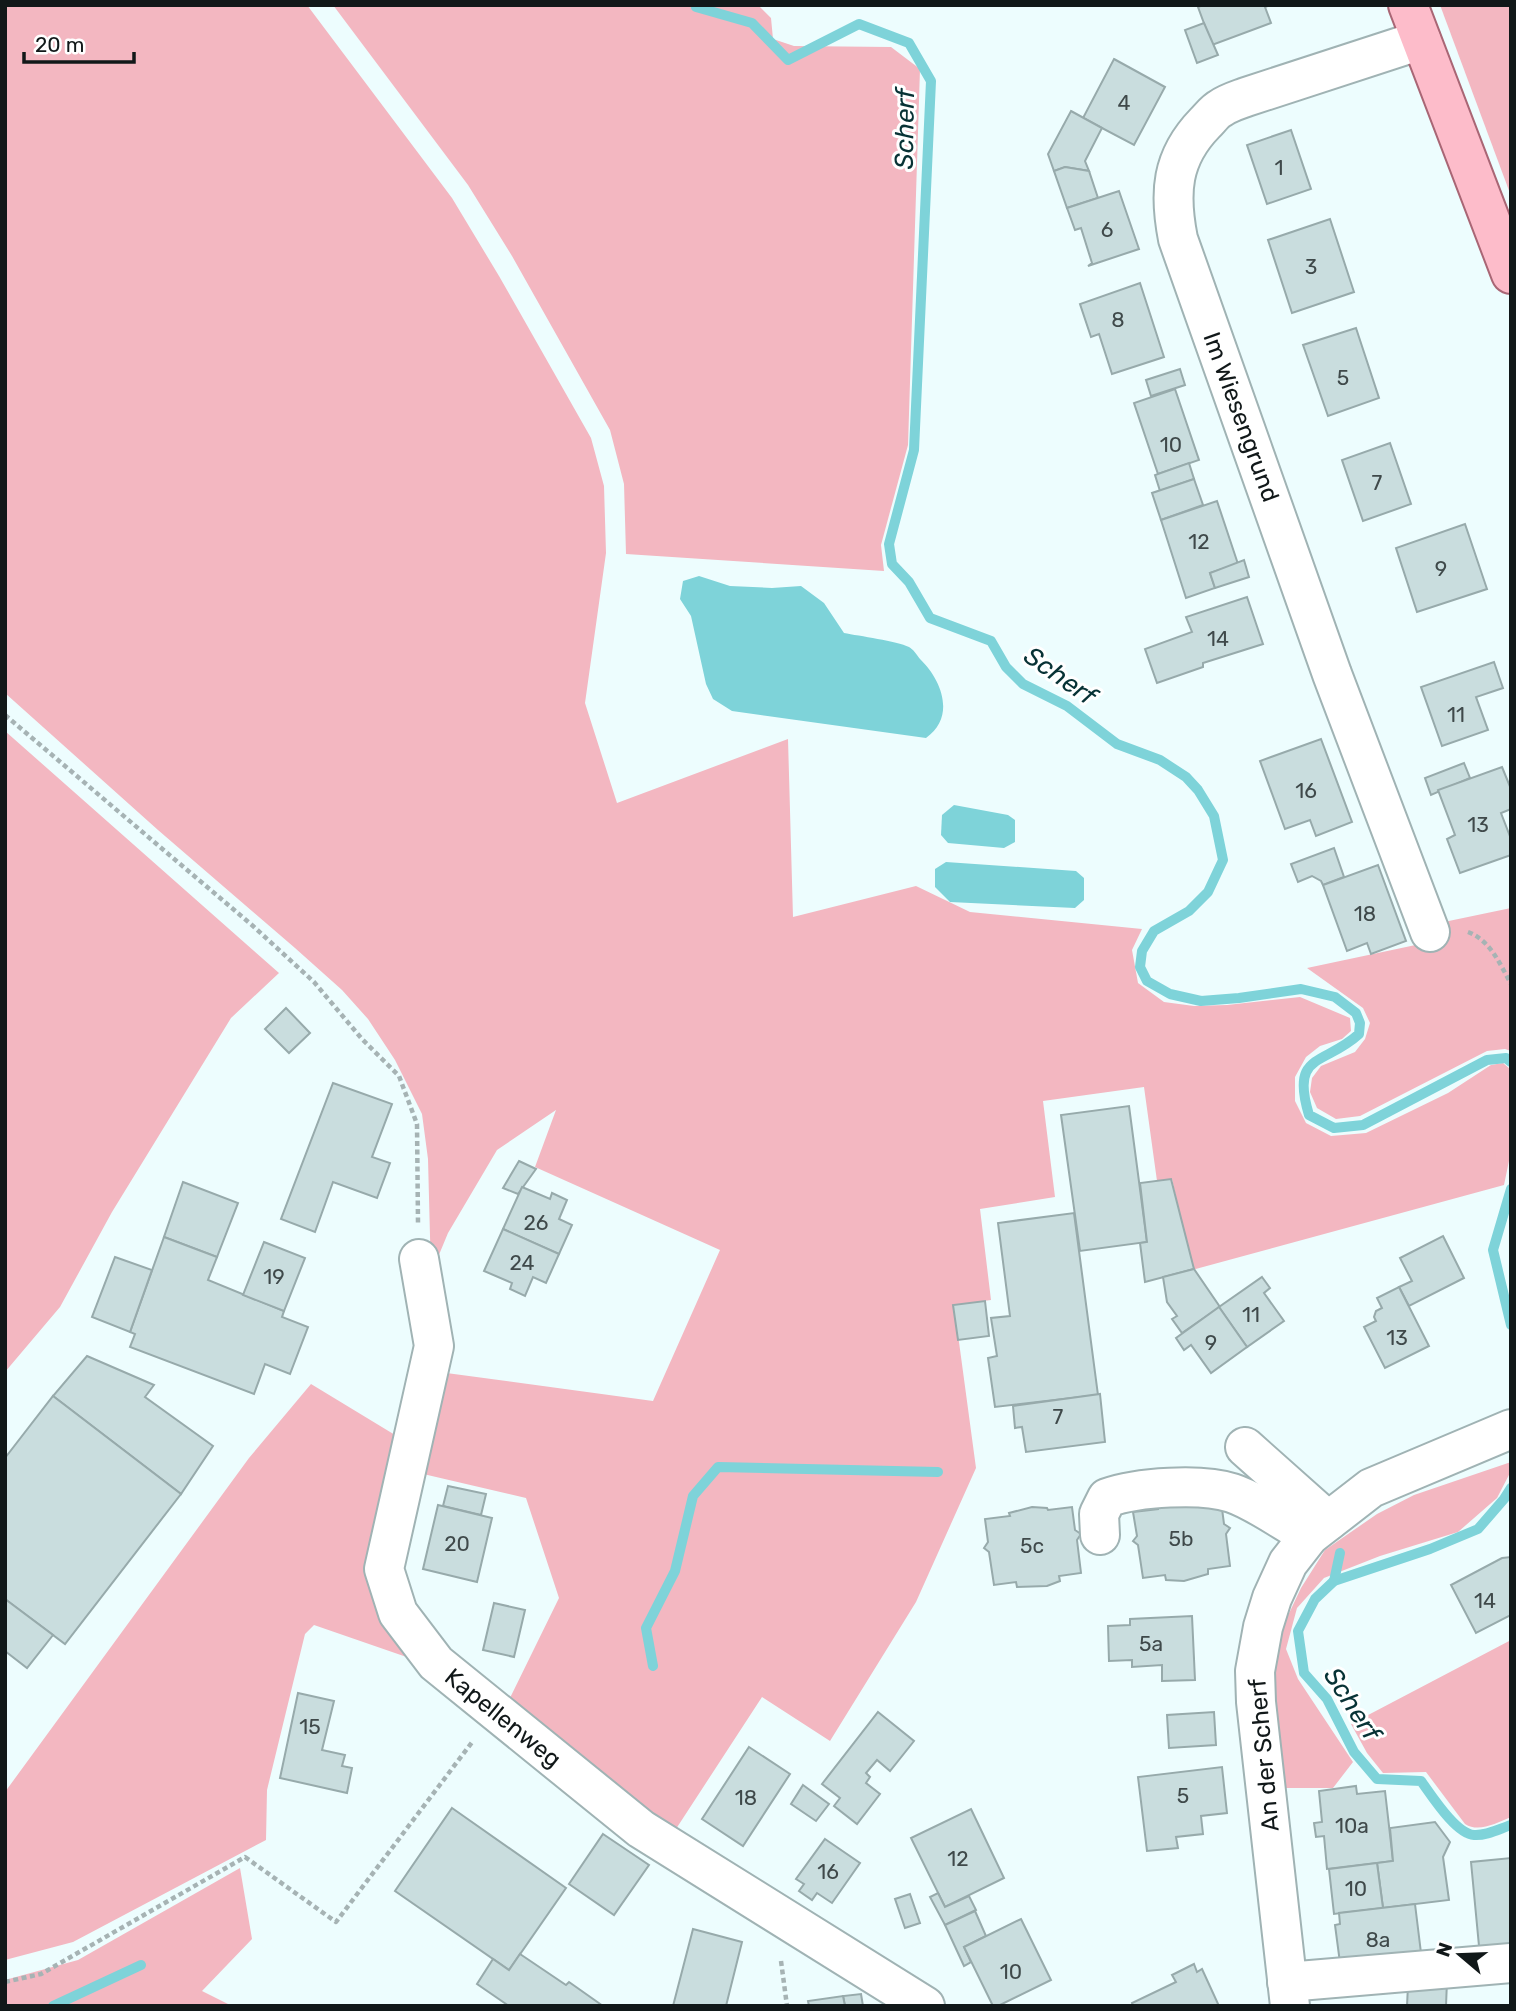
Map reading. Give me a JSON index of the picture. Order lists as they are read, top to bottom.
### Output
{
  "streets": {
    "street": ["Im Wiesengrund", "Kapellenweg", "An der Scherf"]
  },
  "water": ["Scherf"],
  "house_numbers": [
    "4",
    "1",
    "6",
    "3",
    "8",
    "5",
    "10",
    "7",
    "12",
    "9",
    "14",
    "11",
    "16",
    "13",
    "18",
    "26",
    "24",
    "19",
    "11",
    "13",
    "9",
    "7",
    "5b",
    "20",
    "5c",
    "14",
    "5a",
    "15",
    "5",
    "18",
    "10a",
    "12",
    "16",
    "10",
    "8a",
    "10"
  ],
  "scale_bar": "20 m",
  "north": "left"
}
